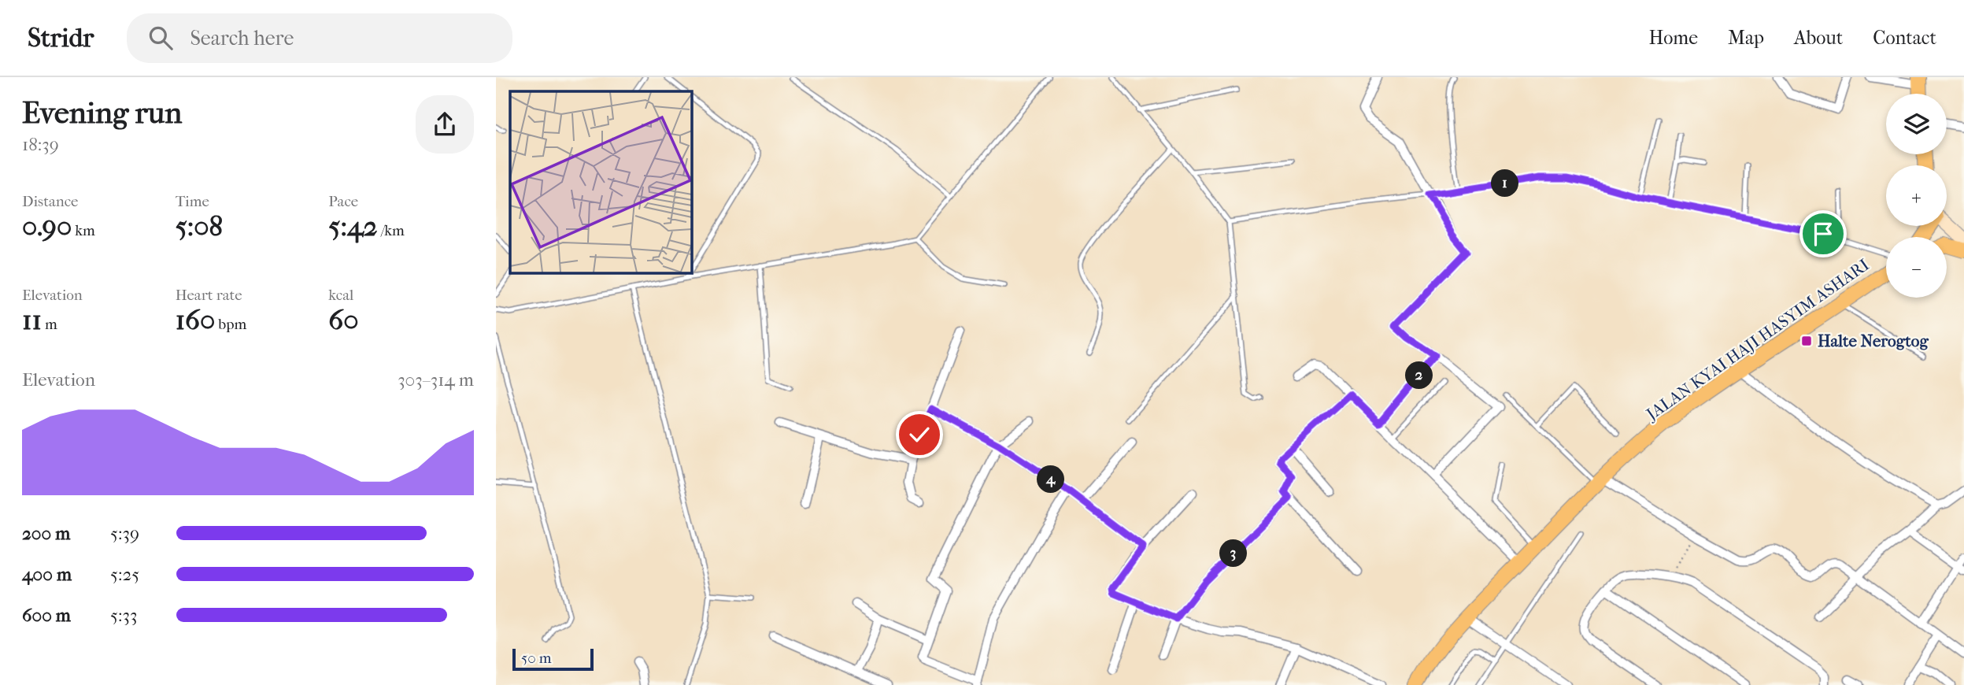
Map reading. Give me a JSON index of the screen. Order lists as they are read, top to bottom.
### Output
{
  "streets": {
    "main road": ["JALAN KYAI HAJI HASYIM ASHARI"]
  },
  "places": {
    "transit": ["Halte Nerogtog"]
  },
  "scale_bar": "50 m",
  "page": {
    "header": "Stridr",
    "search": "Search here",
    "nav": [
      "Home",
      "Map",
      "About",
      "Contact"
    ],
    "heading": ["Evening run", "18:39"],
    "map_buttons": ["+", "−"],
    "pins": [
      "1",
      "2",
      "4",
      "3"
    ],
    "stats": [
      ["Distance", "0.90 km"],
      ["Time", "5:08"],
      ["Pace", "5:42 /km"],
      ["Elevation", "11 m"],
      ["Heart rate", "160 bpm"],
      ["kcal", "60"]
    ],
    "chart": ["Elevation", "303–314 m"],
    "list": [
      {
        "name": "200 m",
        "note": "5:39"
      },
      {
        "name": "400 m",
        "note": "5:25"
      },
      {
        "name": "600 m",
        "note": "5:33"
      }
    ],
    "scale": "50 m"
  }
}
